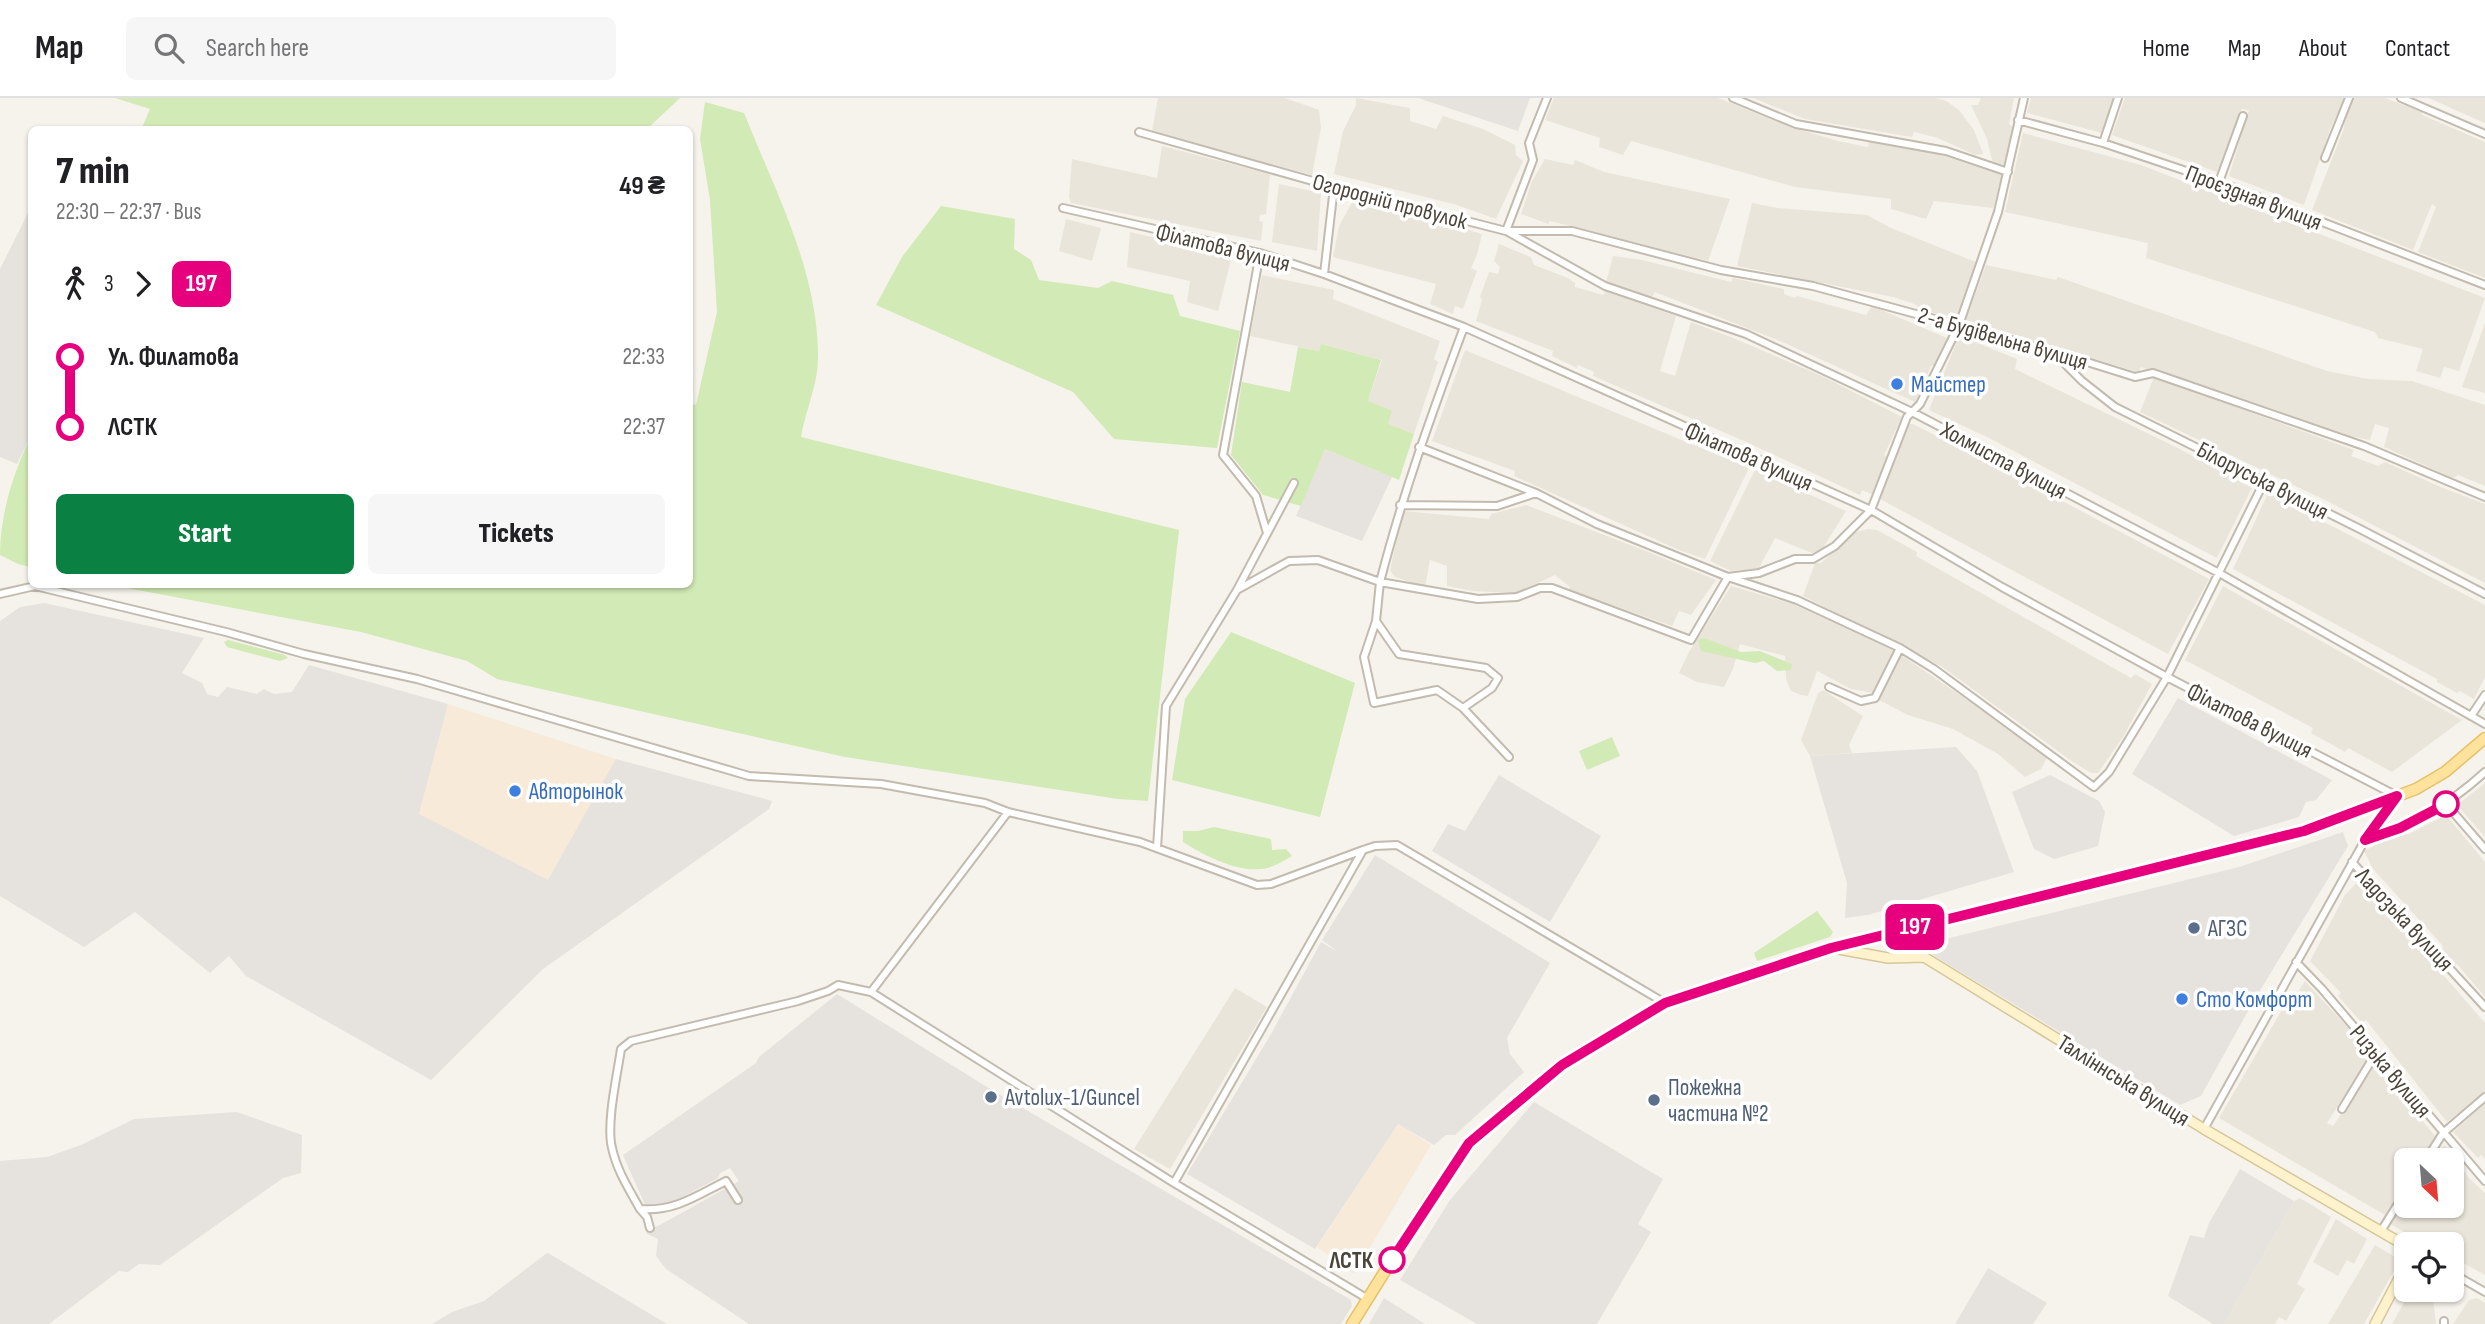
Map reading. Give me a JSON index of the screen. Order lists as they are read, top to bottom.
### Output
{
  "streets": {
    "street": [
      "Проєздная вулиця",
      "Огородній провулок",
      "Філатова вулиця",
      "2-а Будівельна вулиця",
      "Холмиста вулиця",
      "Білоруська вулиця",
      "Ладозька вулиця",
      "Ризька вулиця",
      "Талліннська вулиця"
    ]
  },
  "crossings": [
    ["Огородній провулок", "2-а Будівельна вулиця"],
    ["Огородній провулок", "Холмиста вулиця"],
    ["2-а Будівельна вулиця", "Холмиста вулиця"],
    ["2-а Будівельна вулиця", "Білоруська вулиця"]
  ],
  "places": [
    "Майстер",
    "Авторынок",
    "АГЗС",
    "Сто Комфорт",
    "Avtolux-1/Guncel",
    "Пожежна частина №2",
    "ЛСТК"
  ],
  "lines": ["bus line 197"],
  "north": "bottom right",
  "page": {
    "header": "Map",
    "search": "Search here",
    "nav": [
      "Home",
      "Map",
      "About",
      "Contact"
    ],
    "on_map": "197",
    "heading": ["7 min", "22:30 – 22:37 · Bus", "49 ₴"],
    "legs": ["3", "197"],
    "list": [
      {
        "name": "Ул. Филатова",
        "value": "22:33"
      },
      {
        "name": "ЛСТК",
        "value": "22:37"
      }
    ],
    "buttons": ["Start", "Tickets"]
  }
}
